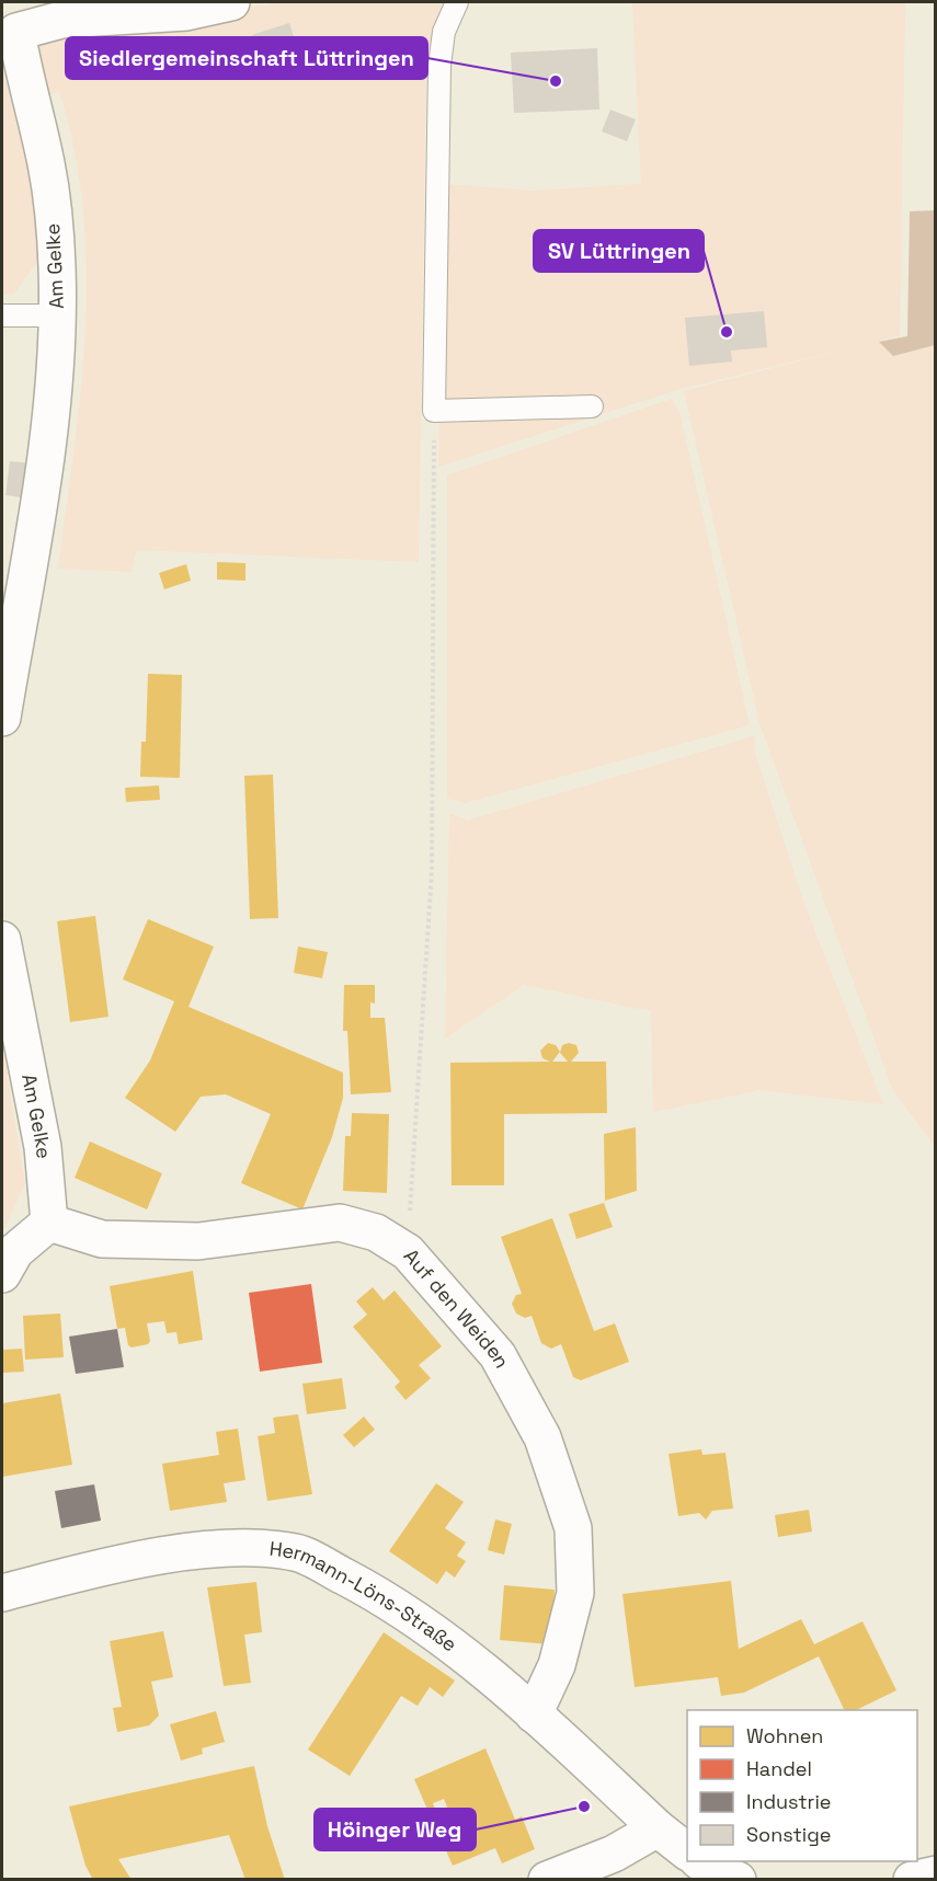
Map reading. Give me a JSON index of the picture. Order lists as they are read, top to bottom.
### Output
{
  "streets": {
    "street": ["Am Gelke", "Auf den Weiden", "Hermann-Löns-Straße"]
  },
  "crossings": [
    ["Am Gelke", "Auf den Weiden"],
    ["Auf den Weiden", "Hermann-Löns-Straße"]
  ],
  "places": ["Siedlergemeinschaft Lüttringen", "SV Lüttringen", "Höinger Weg"],
  "legend": [
    "Wohnen",
    "Handel",
    "Industrie",
    "Sonstige"
  ]
}
